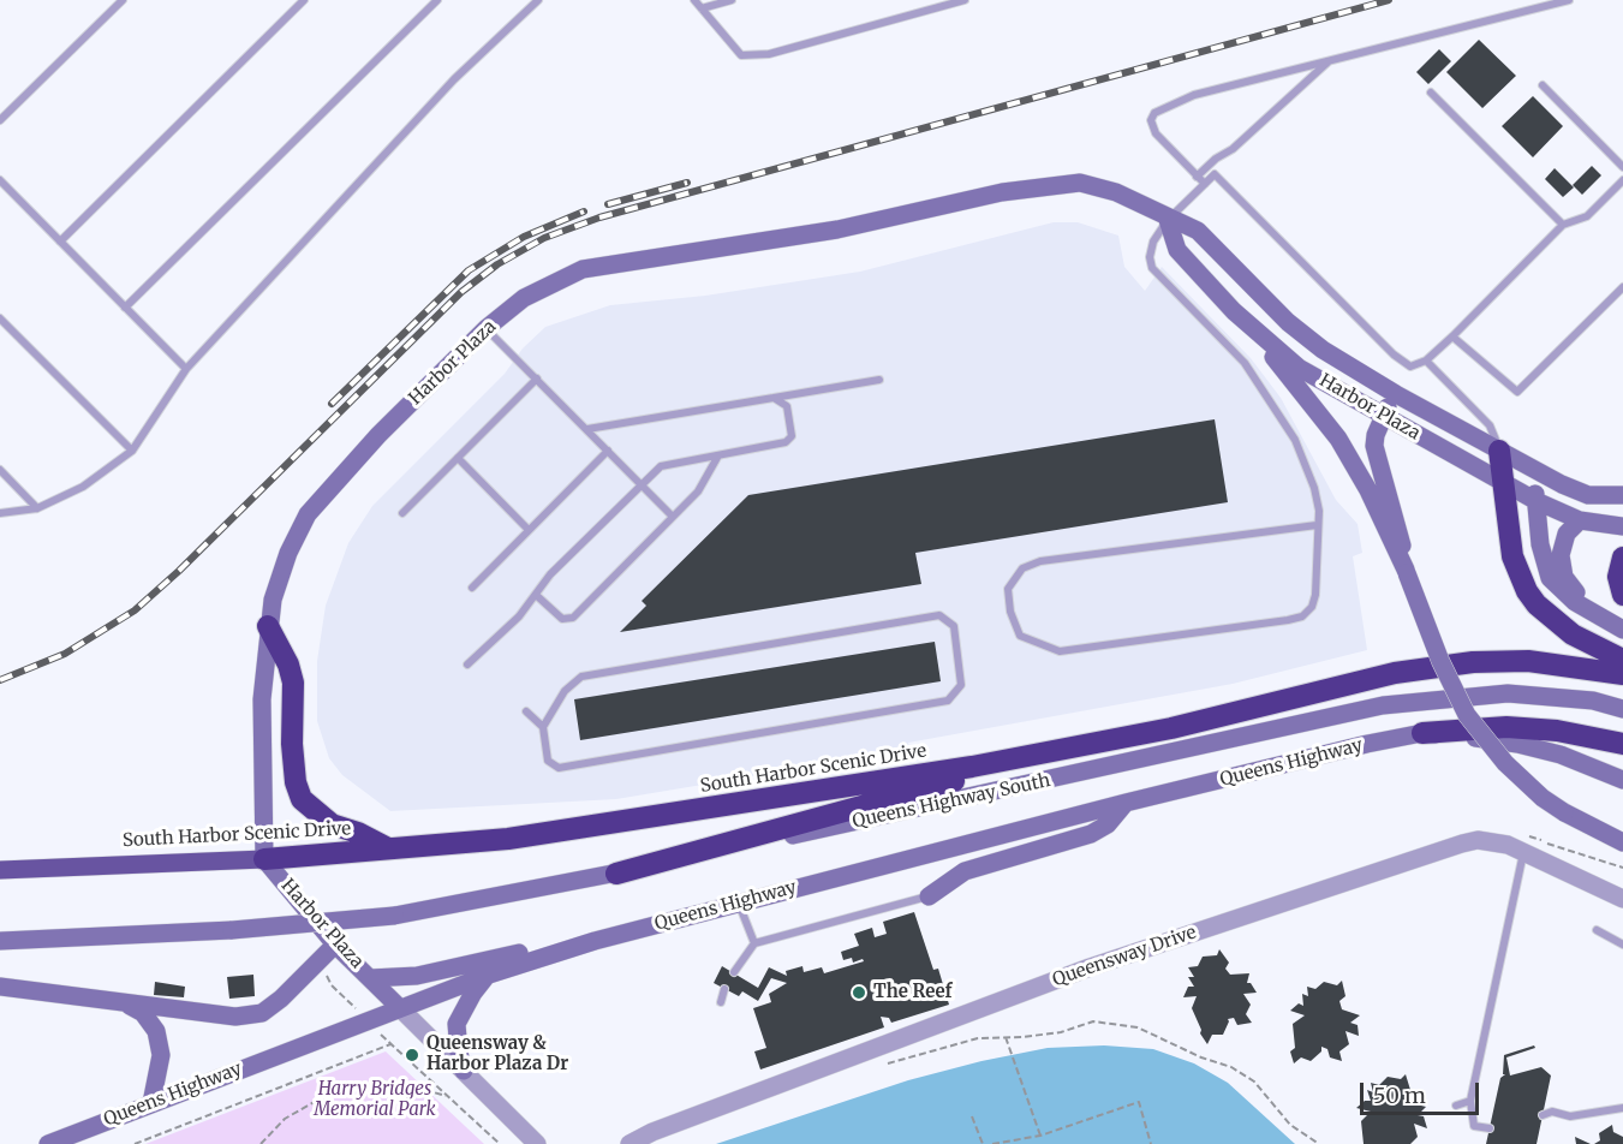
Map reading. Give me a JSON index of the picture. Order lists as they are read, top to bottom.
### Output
{
  "streets": {
    "highway": ["South Harbor Scenic Drive"],
    "main road": ["Harbor Plaza", "Queens Highway", "Queens Highway South"],
    "street": ["Queensway Drive"]
  },
  "crossings": [
    ["Harbor Plaza", "Queens Highway"],
    ["Harbor Plaza", "South Harbor Scenic Drive"]
  ],
  "parks": ["Harry Bridges Memorial Park"],
  "places": ["The Reef", "Queensway & Harbor Plaza Dr"],
  "scale_bar": "50 m"
}
